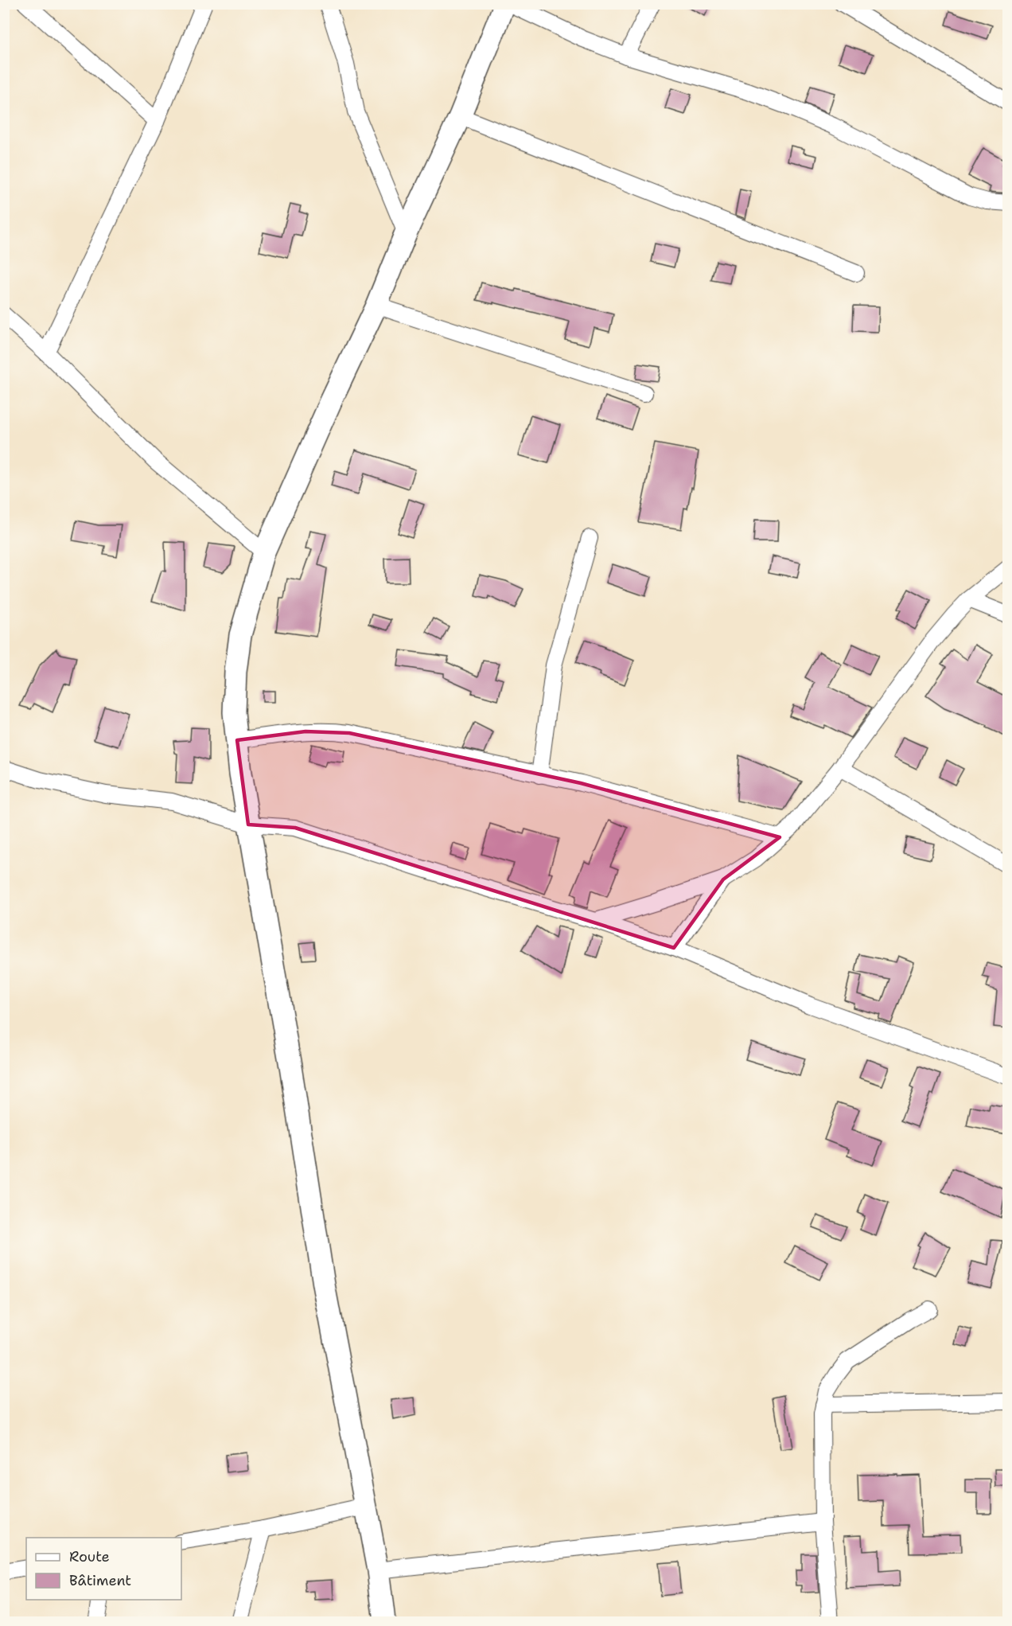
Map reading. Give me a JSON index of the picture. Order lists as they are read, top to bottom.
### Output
{
  "legend": ["Route", "Bâtiment"]
}
